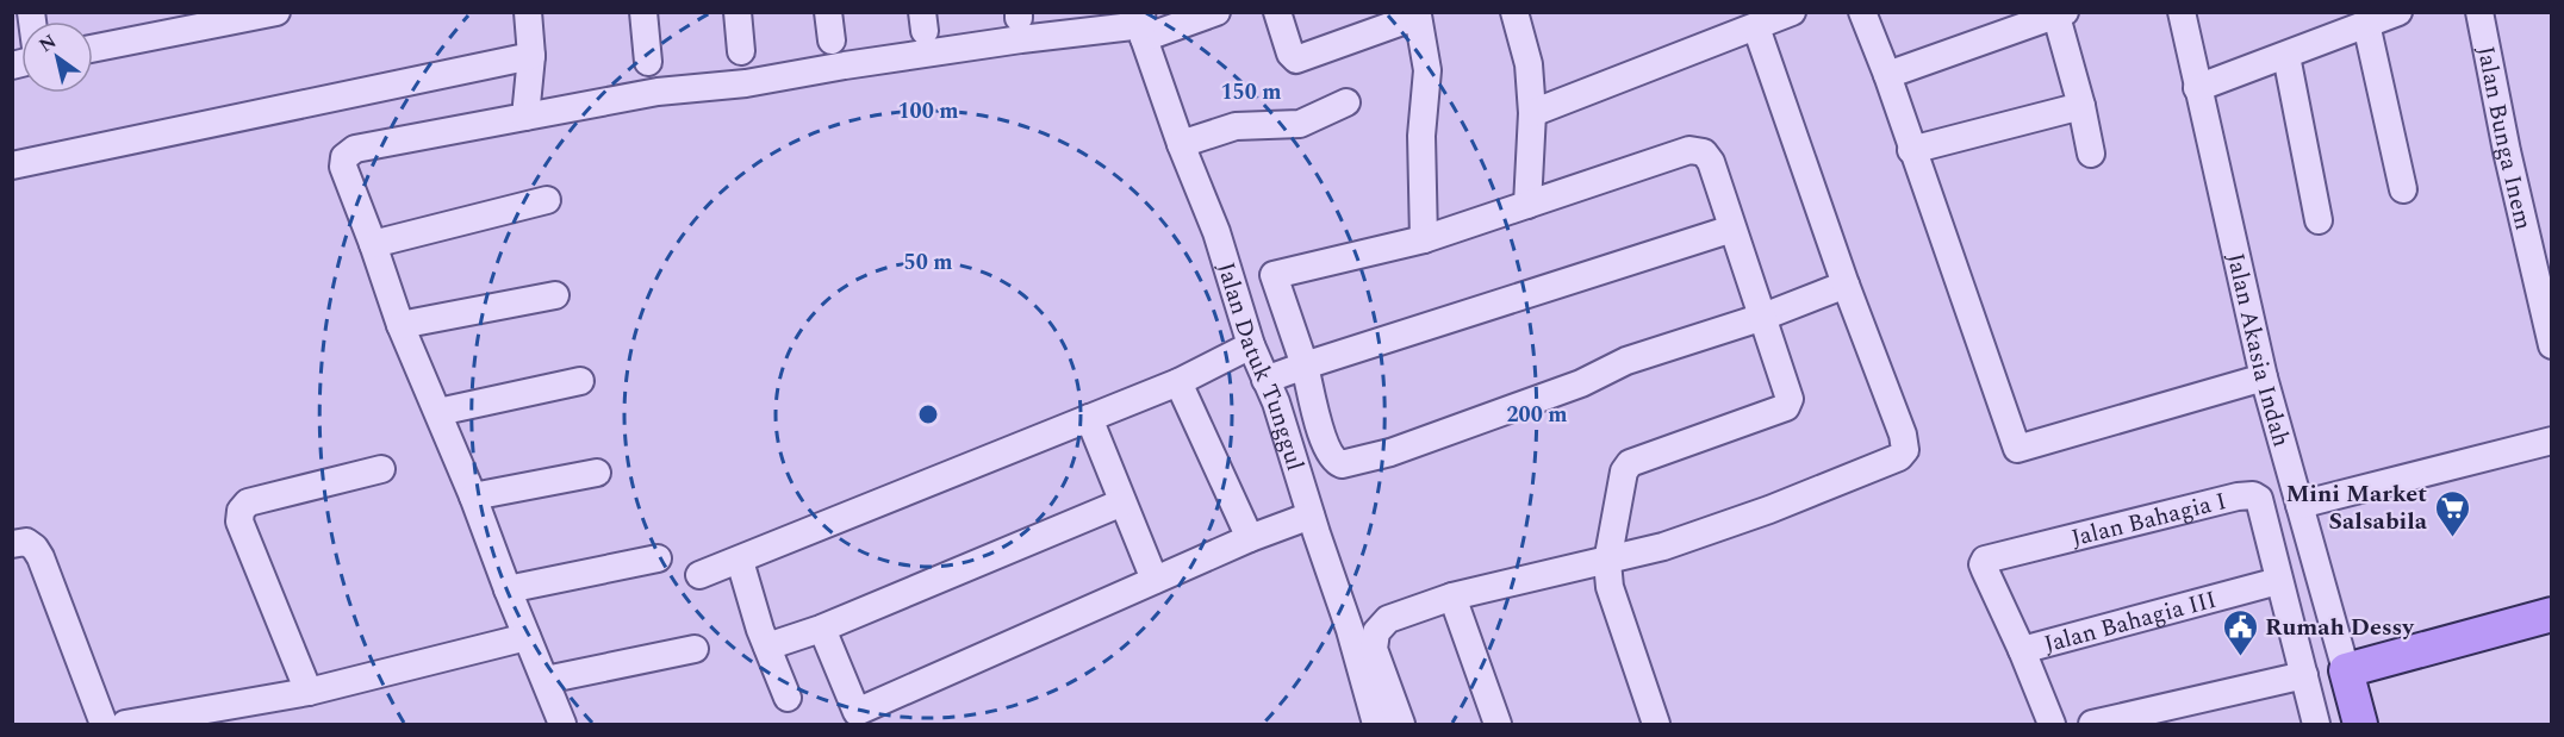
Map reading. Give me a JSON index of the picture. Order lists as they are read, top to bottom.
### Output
{
  "streets": {
    "main road": ["Jalan Akasia Indah"],
    "street": [
      "Jalan Bunga Inem",
      "Jalan Datuk Tunggul",
      "Jalan Bahagia I",
      "Jalan Bahagia III"
    ]
  },
  "crossings": [
    ["Jalan Bahagia I", "Jalan Bahagia III"]
  ],
  "places": {
    "supermarket": ["Mini Market Salsabila"],
    "public building": ["Rumah Dessy"]
  },
  "north": "top left",
  "rings": [
    "150 m",
    "100 m",
    "50 m",
    "200 m"
  ]
}
